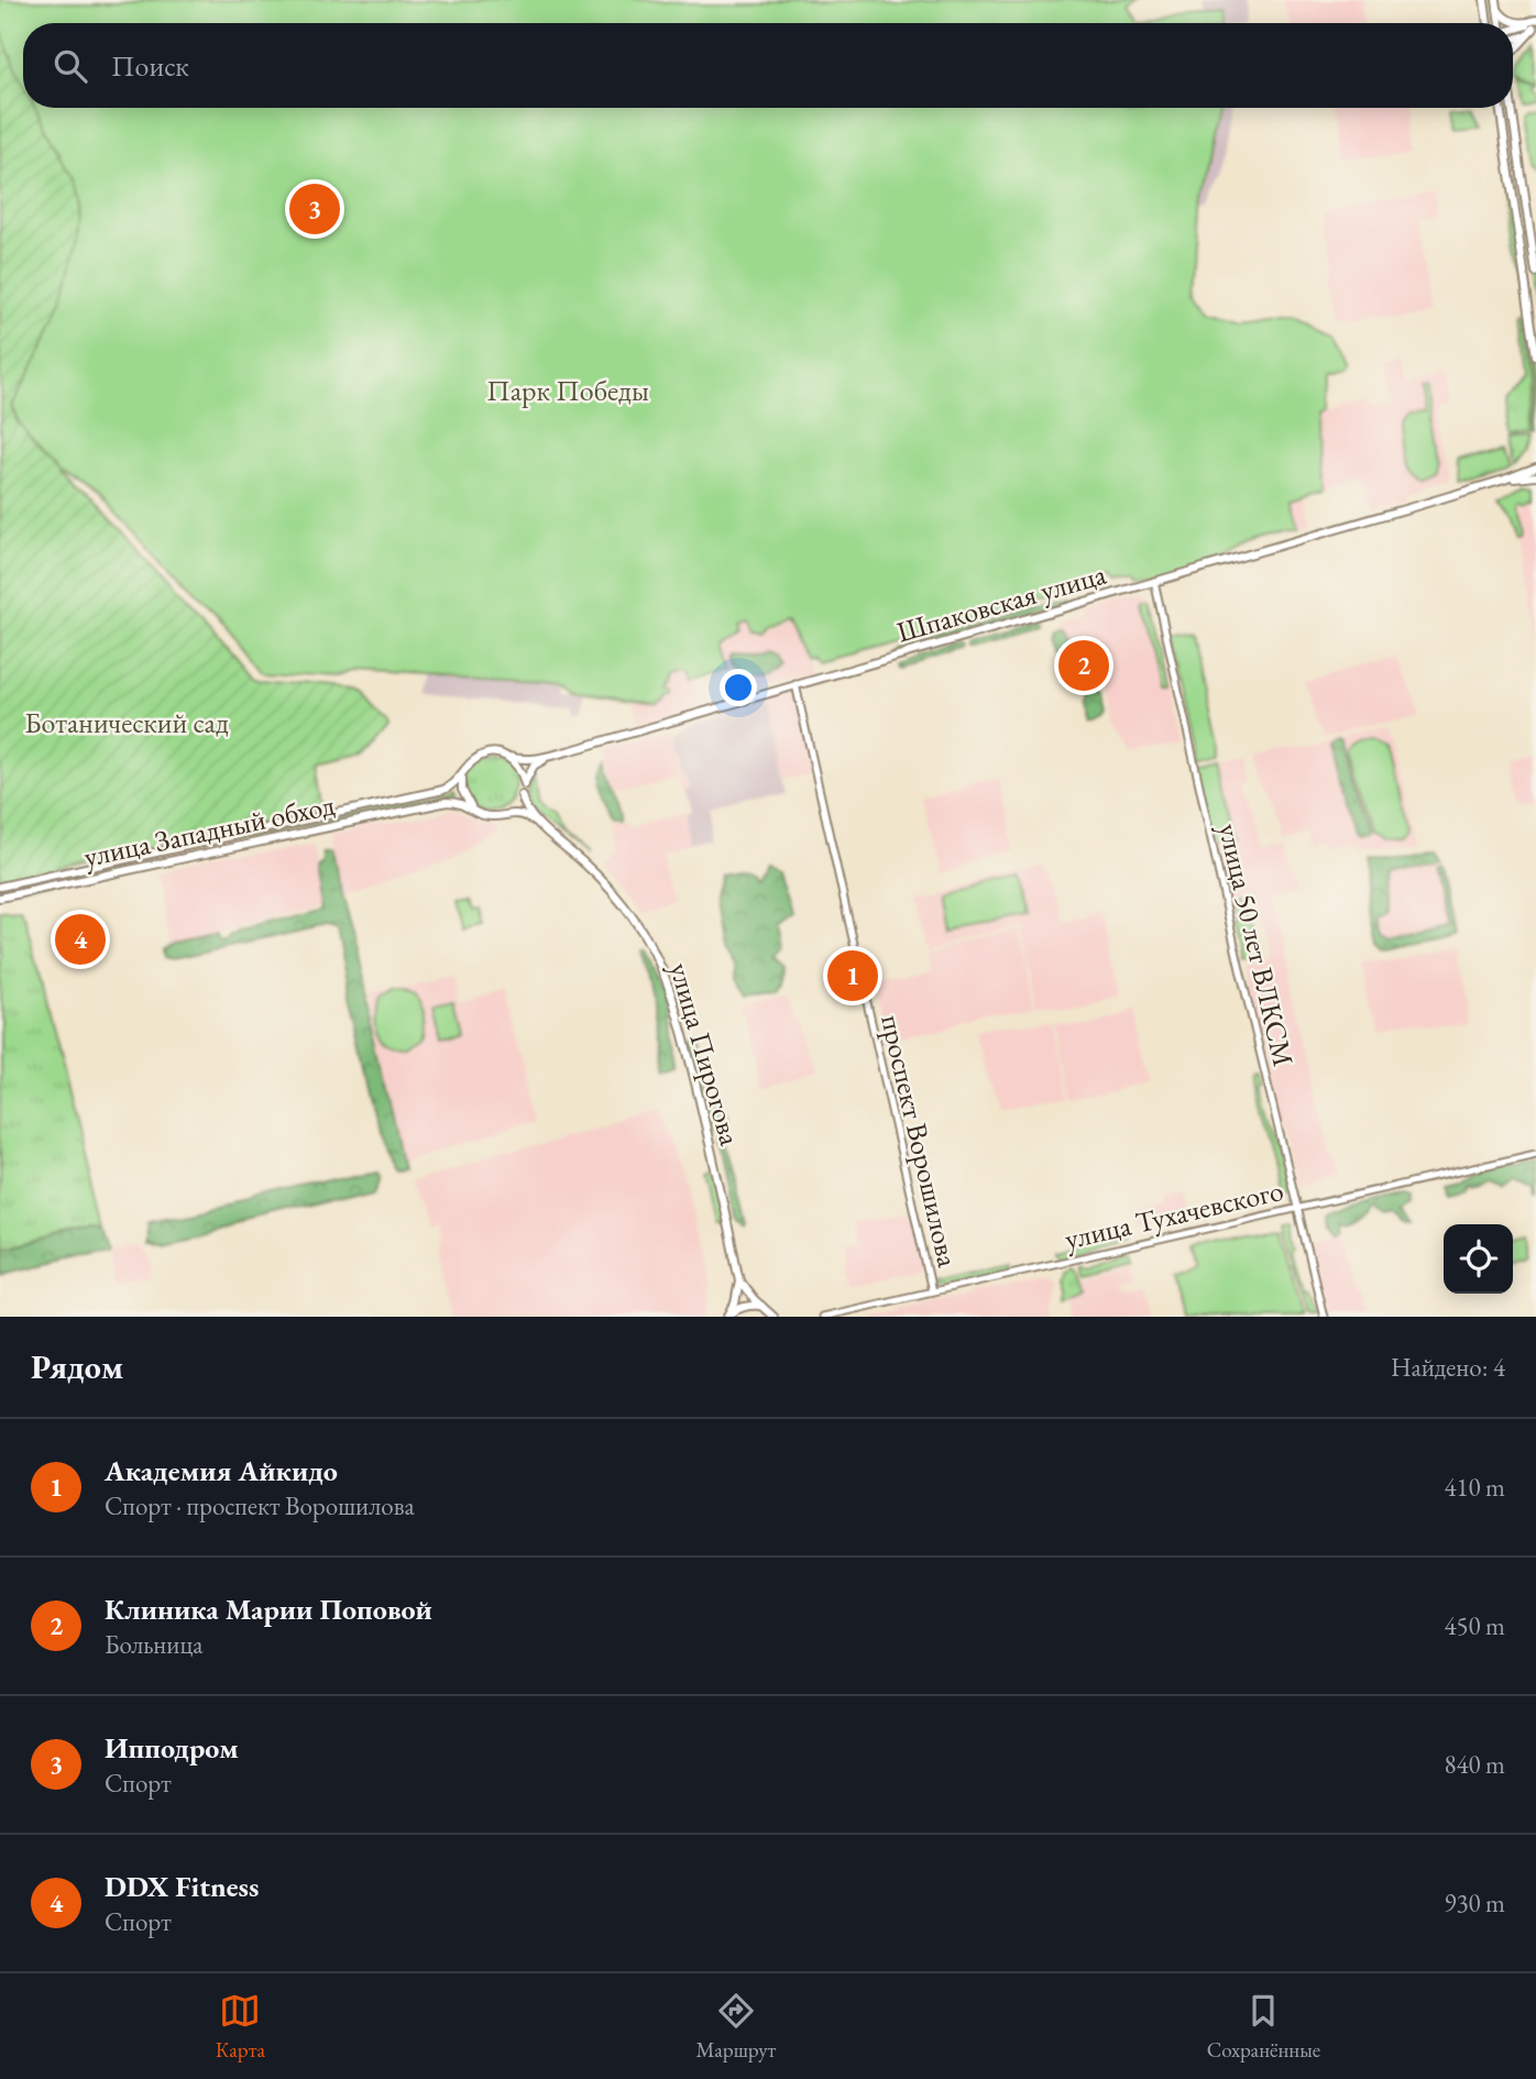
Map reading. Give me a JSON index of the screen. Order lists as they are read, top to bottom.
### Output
{
  "streets": {
    "main road": ["Шпаковская улица", "улица Западный обход", "улица Пирогова"],
    "street": ["улица 50 лет ВЛКСМ", "проспект Ворошилова", "улица Тухачевского"]
  },
  "crossings": [
    ["Шпаковская улица", "улица Западный обход"],
    ["Шпаковская улица", "улица 50 лет ВЛКСМ"],
    ["Шпаковская улица", "улица Пирогова"],
    ["Шпаковская улица", "проспект Ворошилова"],
    ["улица Западный обход", "улица Пирогова"],
    ["улица 50 лет ВЛКСМ", "улица Тухачевского"],
    ["проспект Ворошилова", "улица Тухачевского"]
  ],
  "parks": ["Парк Победы", "Ботанический сад"],
  "page": {
    "search": "Поиск",
    "pins": [
      "3",
      "2",
      "4",
      "1"
    ],
    "heading": ["Рядом", "Найдено: 4"],
    "list": [
      {
        "mark": "1",
        "name": "Академия Айкидо",
        "note": "Спорт · проспект Ворошилова",
        "value": "410 m"
      },
      {
        "mark": "2",
        "name": "Клиника Марии Поповой",
        "note": "Больница",
        "value": "450 m"
      },
      {
        "mark": "3",
        "name": "Ипподром",
        "note": "Спорт",
        "value": "840 m"
      },
      {
        "mark": "4",
        "name": "DDX Fitness",
        "note": "Спорт",
        "value": "930 m"
      }
    ],
    "nav": ["Карта", "Маршрут", "Сохранённые"]
  }
}
